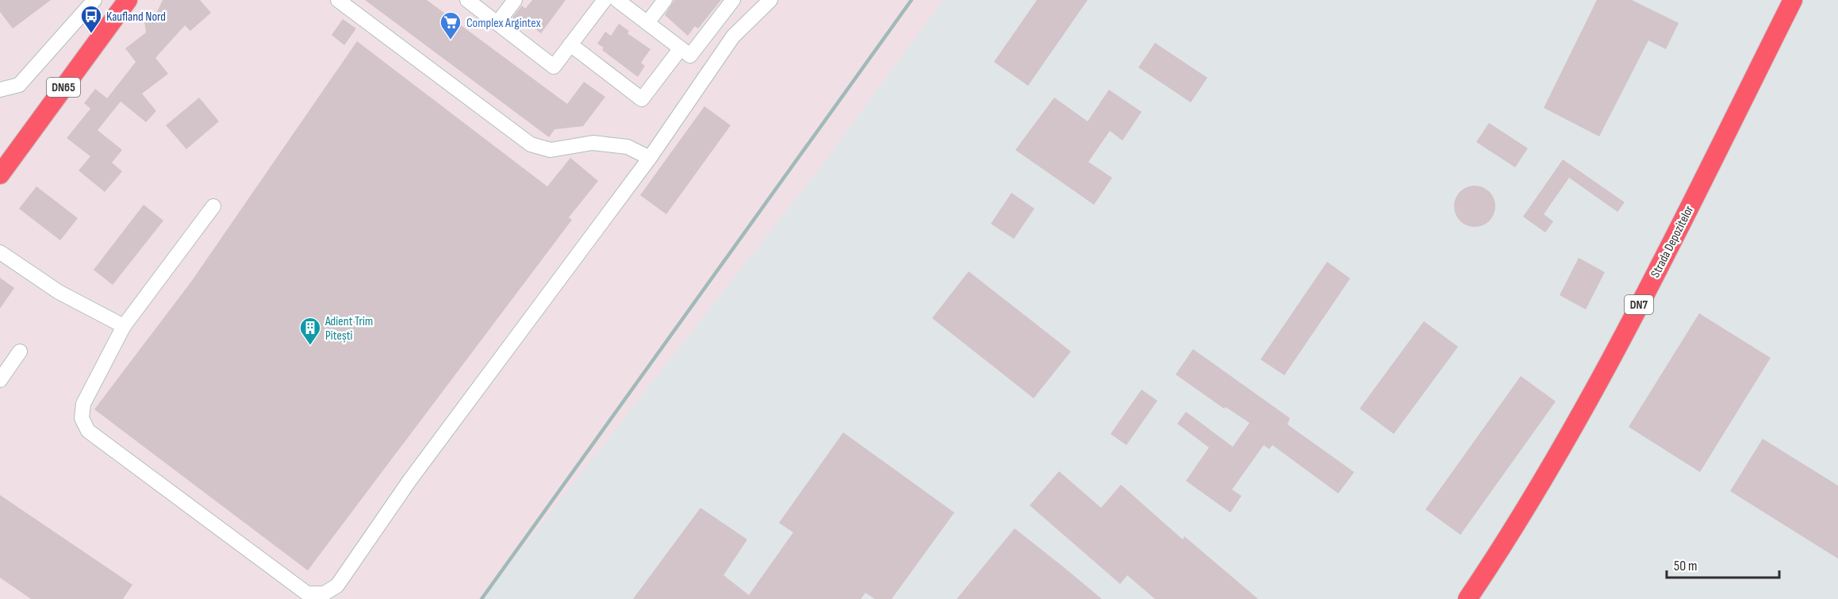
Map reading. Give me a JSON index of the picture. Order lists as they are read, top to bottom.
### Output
{
  "streets": {
    "main road": ["DN65", "Strada Depozitelor", "DN7"]
  },
  "places": {
    "bus stop": ["Kaufland Nord"],
    "supermarket": ["Complex Argintex"],
    "building": ["Adient Trim Pitești"]
  },
  "scale_bar": "50 m"
}
